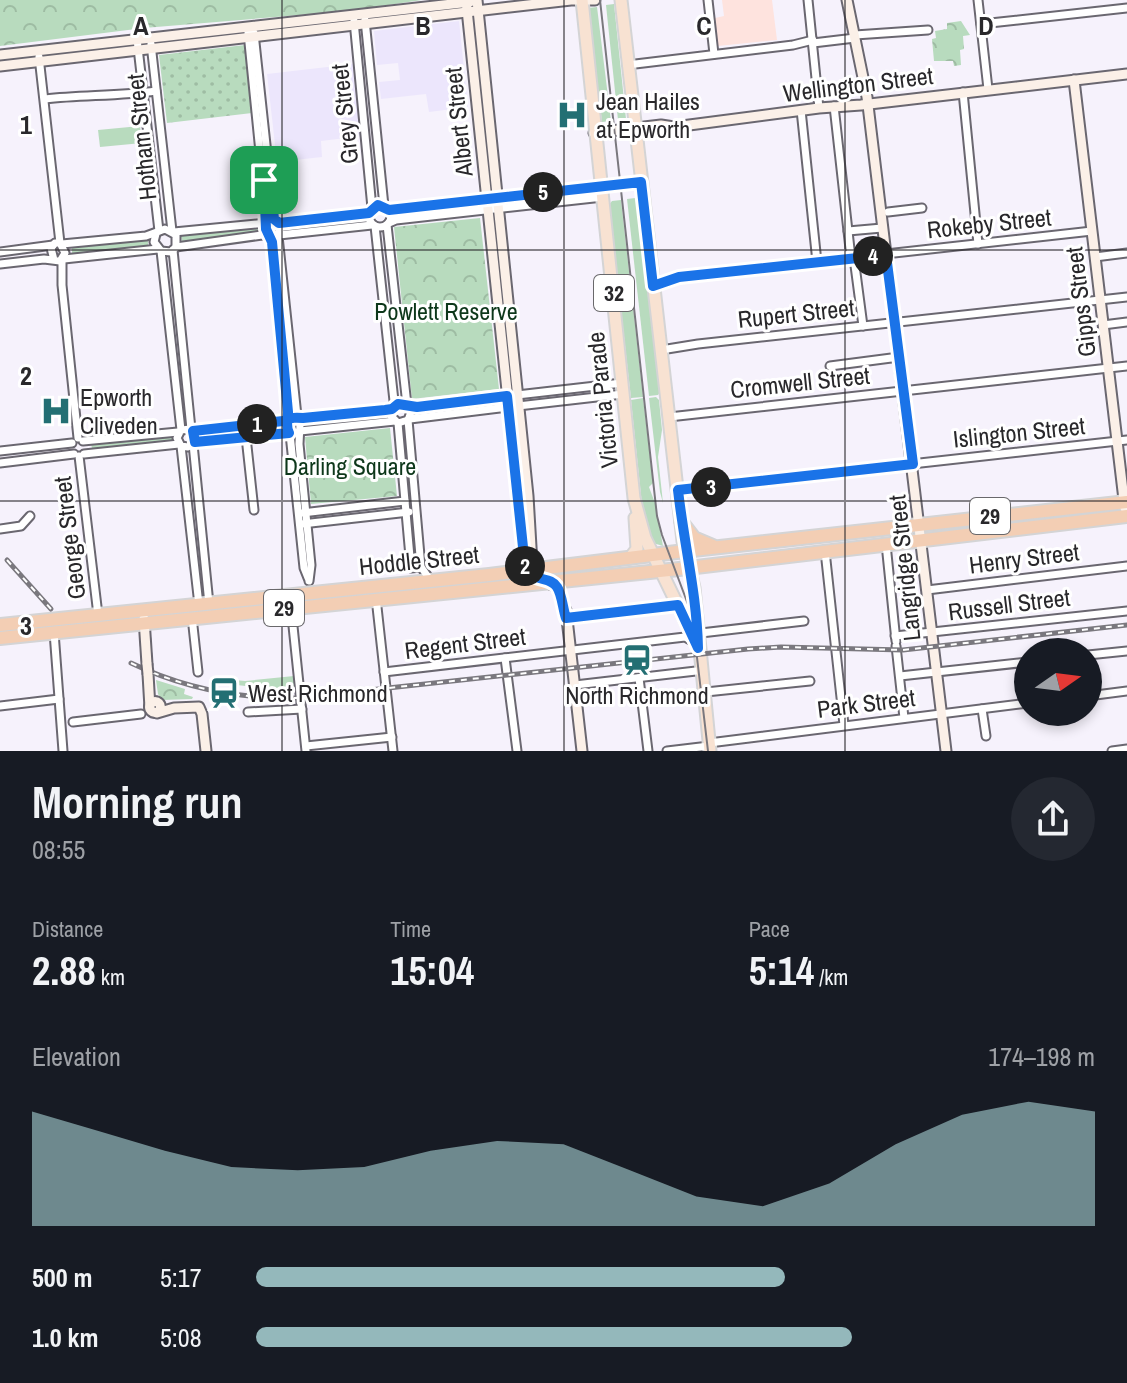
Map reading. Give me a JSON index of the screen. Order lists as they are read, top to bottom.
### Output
{
  "streets": {
    "highway": ["29", "Hoddle Street"],
    "main road": ["32", "Victoria Parade"],
    "street": [
      "Wellington Street",
      "Grey Street",
      "Albert Street",
      "Hotham Street",
      "Rokeby Street",
      "Gipps Street",
      "Rupert Street",
      "Cromwell Street",
      "Islington Street",
      "George Street",
      "Henry Street",
      "Langridge Street",
      "Russell Street",
      "Regent Street",
      "Park Street"
    ]
  },
  "crossings": [
    ["Wellington Street", "32"],
    ["Wellington Street", "Gipps Street"],
    ["Wellington Street", "Victoria Parade"],
    ["Wellington Street", "Langridge Street"],
    ["Albert Street", "Hoddle Street"],
    ["Rokeby Street", "32"],
    ["Rokeby Street", "Gipps Street"],
    ["Rokeby Street", "Langridge Street"],
    ["32", "Rupert Street"],
    ["32", "Cromwell Street"],
    ["32", "Victoria Parade"],
    ["32", "Islington Street"],
    ["32", "Hoddle Street"],
    ["32", "Regent Street"],
    ["32", "Park Street"],
    ["Gipps Street", "Rupert Street"],
    ["Gipps Street", "Cromwell Street"],
    ["Gipps Street", "Islington Street"],
    ["Gipps Street", "Hoddle Street"],
    ["Rupert Street", "Langridge Street"],
    ["Cromwell Street", "Langridge Street"],
    ["Victoria Parade", "Hoddle Street"],
    ["Islington Street", "Langridge Street"],
    ["George Street", "Hoddle Street"],
    ["Henry Street", "Langridge Street"],
    ["Hoddle Street", "Langridge Street"],
    ["Langridge Street", "Russell Street"],
    ["Langridge Street", "Park Street"]
  ],
  "parks": ["Powlett Reserve", "Darling Square"],
  "places": {
    "hospital": ["Jean Hailes at Epworth", "Epworth Cliveden"],
    "station": ["North Richmond", "West Richmond"]
  },
  "north": "right",
  "page": {
    "pins": [
      "5",
      "4",
      "1",
      "3",
      "2"
    ],
    "heading": ["Morning run", "08:55"],
    "stats": [
      ["Distance", "2.88 km"],
      ["Time", "15:04"],
      ["Pace", "5:14 /km"]
    ],
    "chart": ["Elevation", "174–198 m"],
    "list": [
      {
        "name": "500 m",
        "note": "5:17"
      },
      {
        "name": "1.0 km",
        "note": "5:08"
      }
    ]
  },
  "grid": {
    "columns": [
      "A",
      "B",
      "C",
      "D"
    ],
    "rows": ["1", "2", "3"]
  }
}
